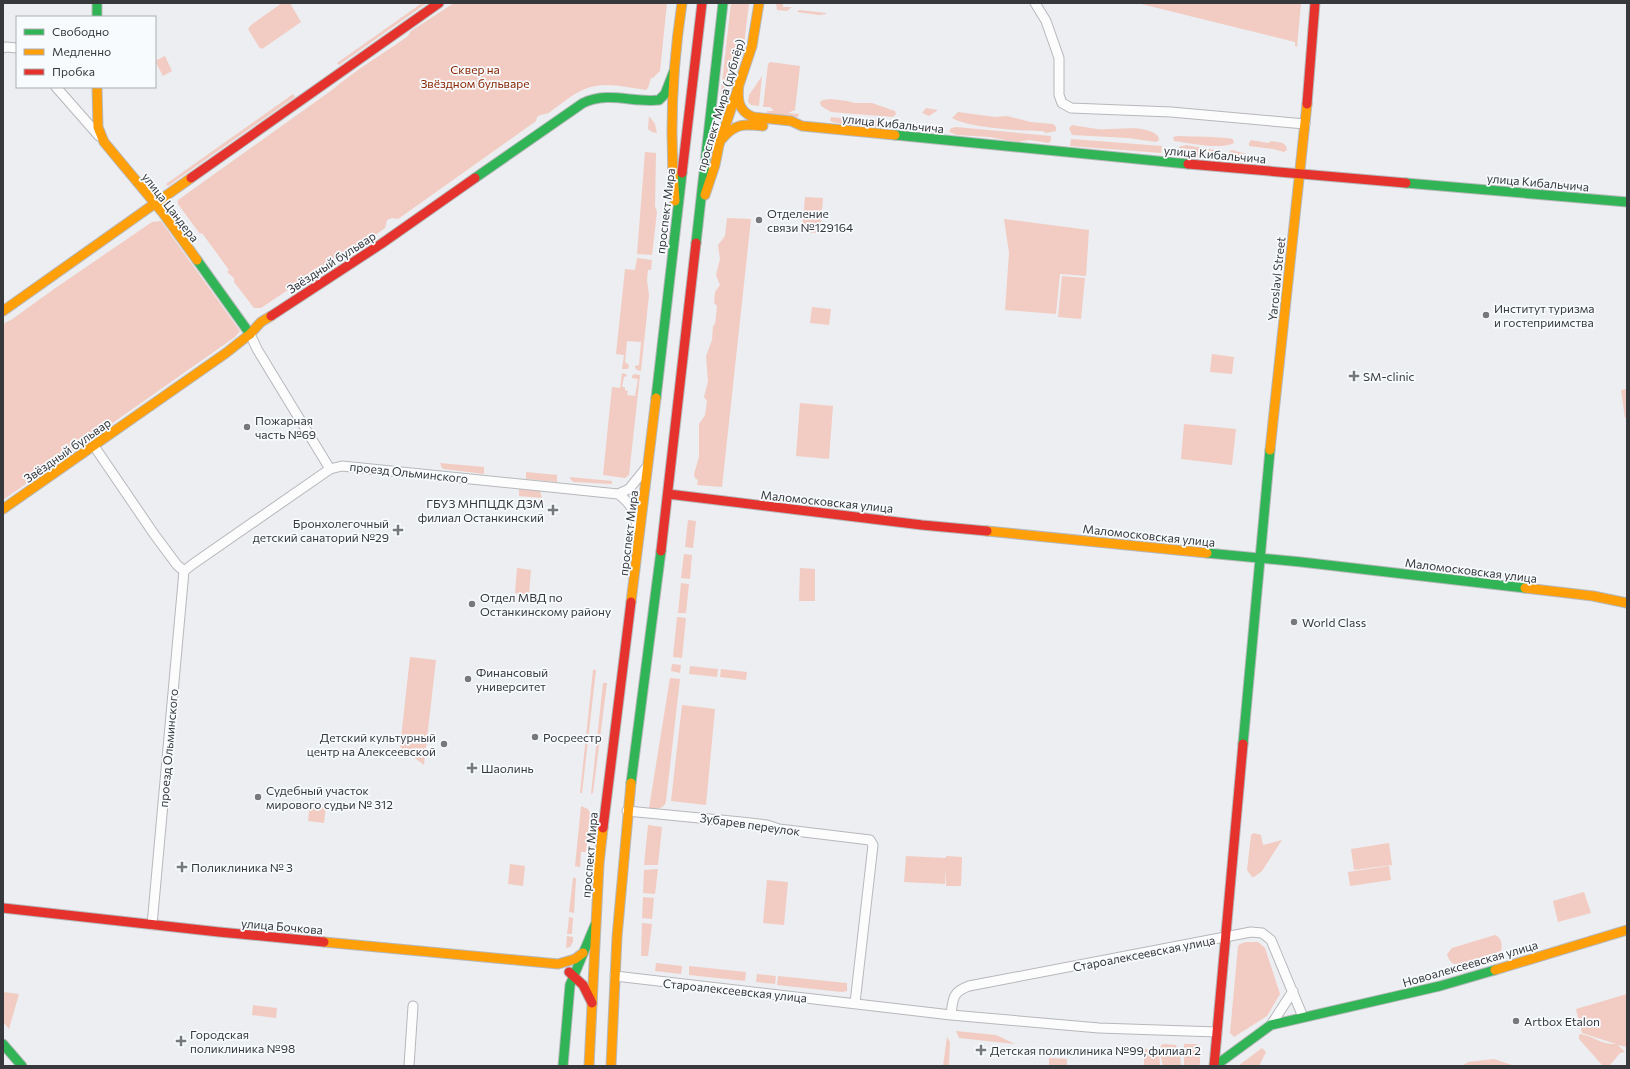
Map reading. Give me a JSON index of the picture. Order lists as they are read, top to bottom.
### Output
{
  "streets": {
    "street": [
      "проспект Мира (дублёр)",
      "улица Кибальчича",
      "улица Цандера",
      "проспект Мира",
      "Звёздный бульвар",
      "Yaroslavl Street",
      "проезд Ольминского",
      "Маломосковская улица",
      "Зубарев переулок",
      "улица Бочкова",
      "Староалексеевская улица",
      "Новоалексеевская улица"
    ]
  },
  "crossings": [
    ["проспект Мира (дублёр)", "улица Кибальчича"],
    ["улица Кибальчича", "Yaroslavl Street"],
    ["улица Цандера", "Звёздный бульвар"],
    ["Yaroslavl Street", "Маломосковская улица"],
    ["Yaroslavl Street", "Староалексеевская улица"],
    ["Yaroslavl Street", "Новоалексеевская улица"],
    ["проезд Ольминского", "улица Бочкова"],
    ["Зубарев переулок", "Староалексеевская улица"],
    ["Староалексеевская улица", "Новоалексеевская улица"]
  ],
  "parks": ["Сквер на Звёздном бульваре"],
  "places": {
    "other": [
      "Отделение связи №129164",
      "Институт туризма и гостеприимства",
      "Пожарная часть №69",
      "Отдел МВД по Останкинскому району",
      "World Class",
      "Финансовый университет",
      "Росреестр",
      "Детский культурный центр на Алексеевской",
      "Судебный участок мирового судьи № 312",
      "Artbox Etalon"
    ],
    "health": [
      "SM-clinic",
      "ГБУЗ МНПЦДК ДЗМ филиал Останкинский",
      "Бронхолегочный детский санаторий №29",
      "Шаолинь",
      "Поликлиника № 3",
      "Городская поликлиника №98",
      "Детская поликлиника №99, филиал 2"
    ]
  },
  "legend": ["Свободно", "Медленно", "Пробка"]
}
